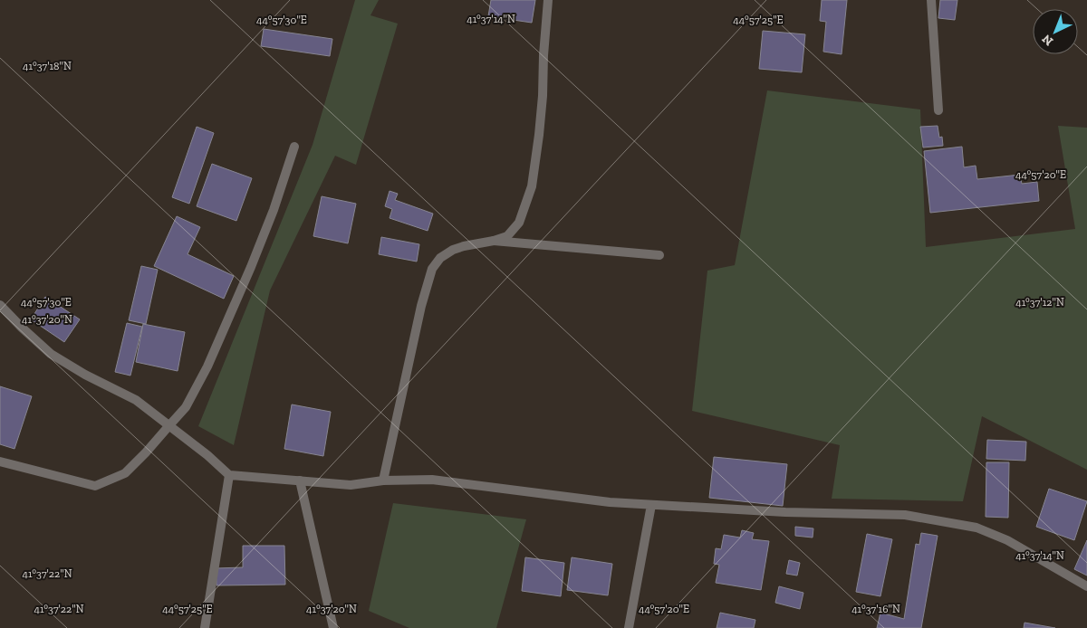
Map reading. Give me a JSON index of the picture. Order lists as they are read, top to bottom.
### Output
{
  "north": "bottom left",
  "coordinates": [
    "41°37'14\"N",
    "44°57'30\"E",
    "44°57'25\"E",
    "41°37'18\"N",
    "44°57'20\"E",
    "41°37'12\"N",
    "41°37'20\"N",
    "41°37'22\"N",
    "41°37'16\"N"
  ]
}
